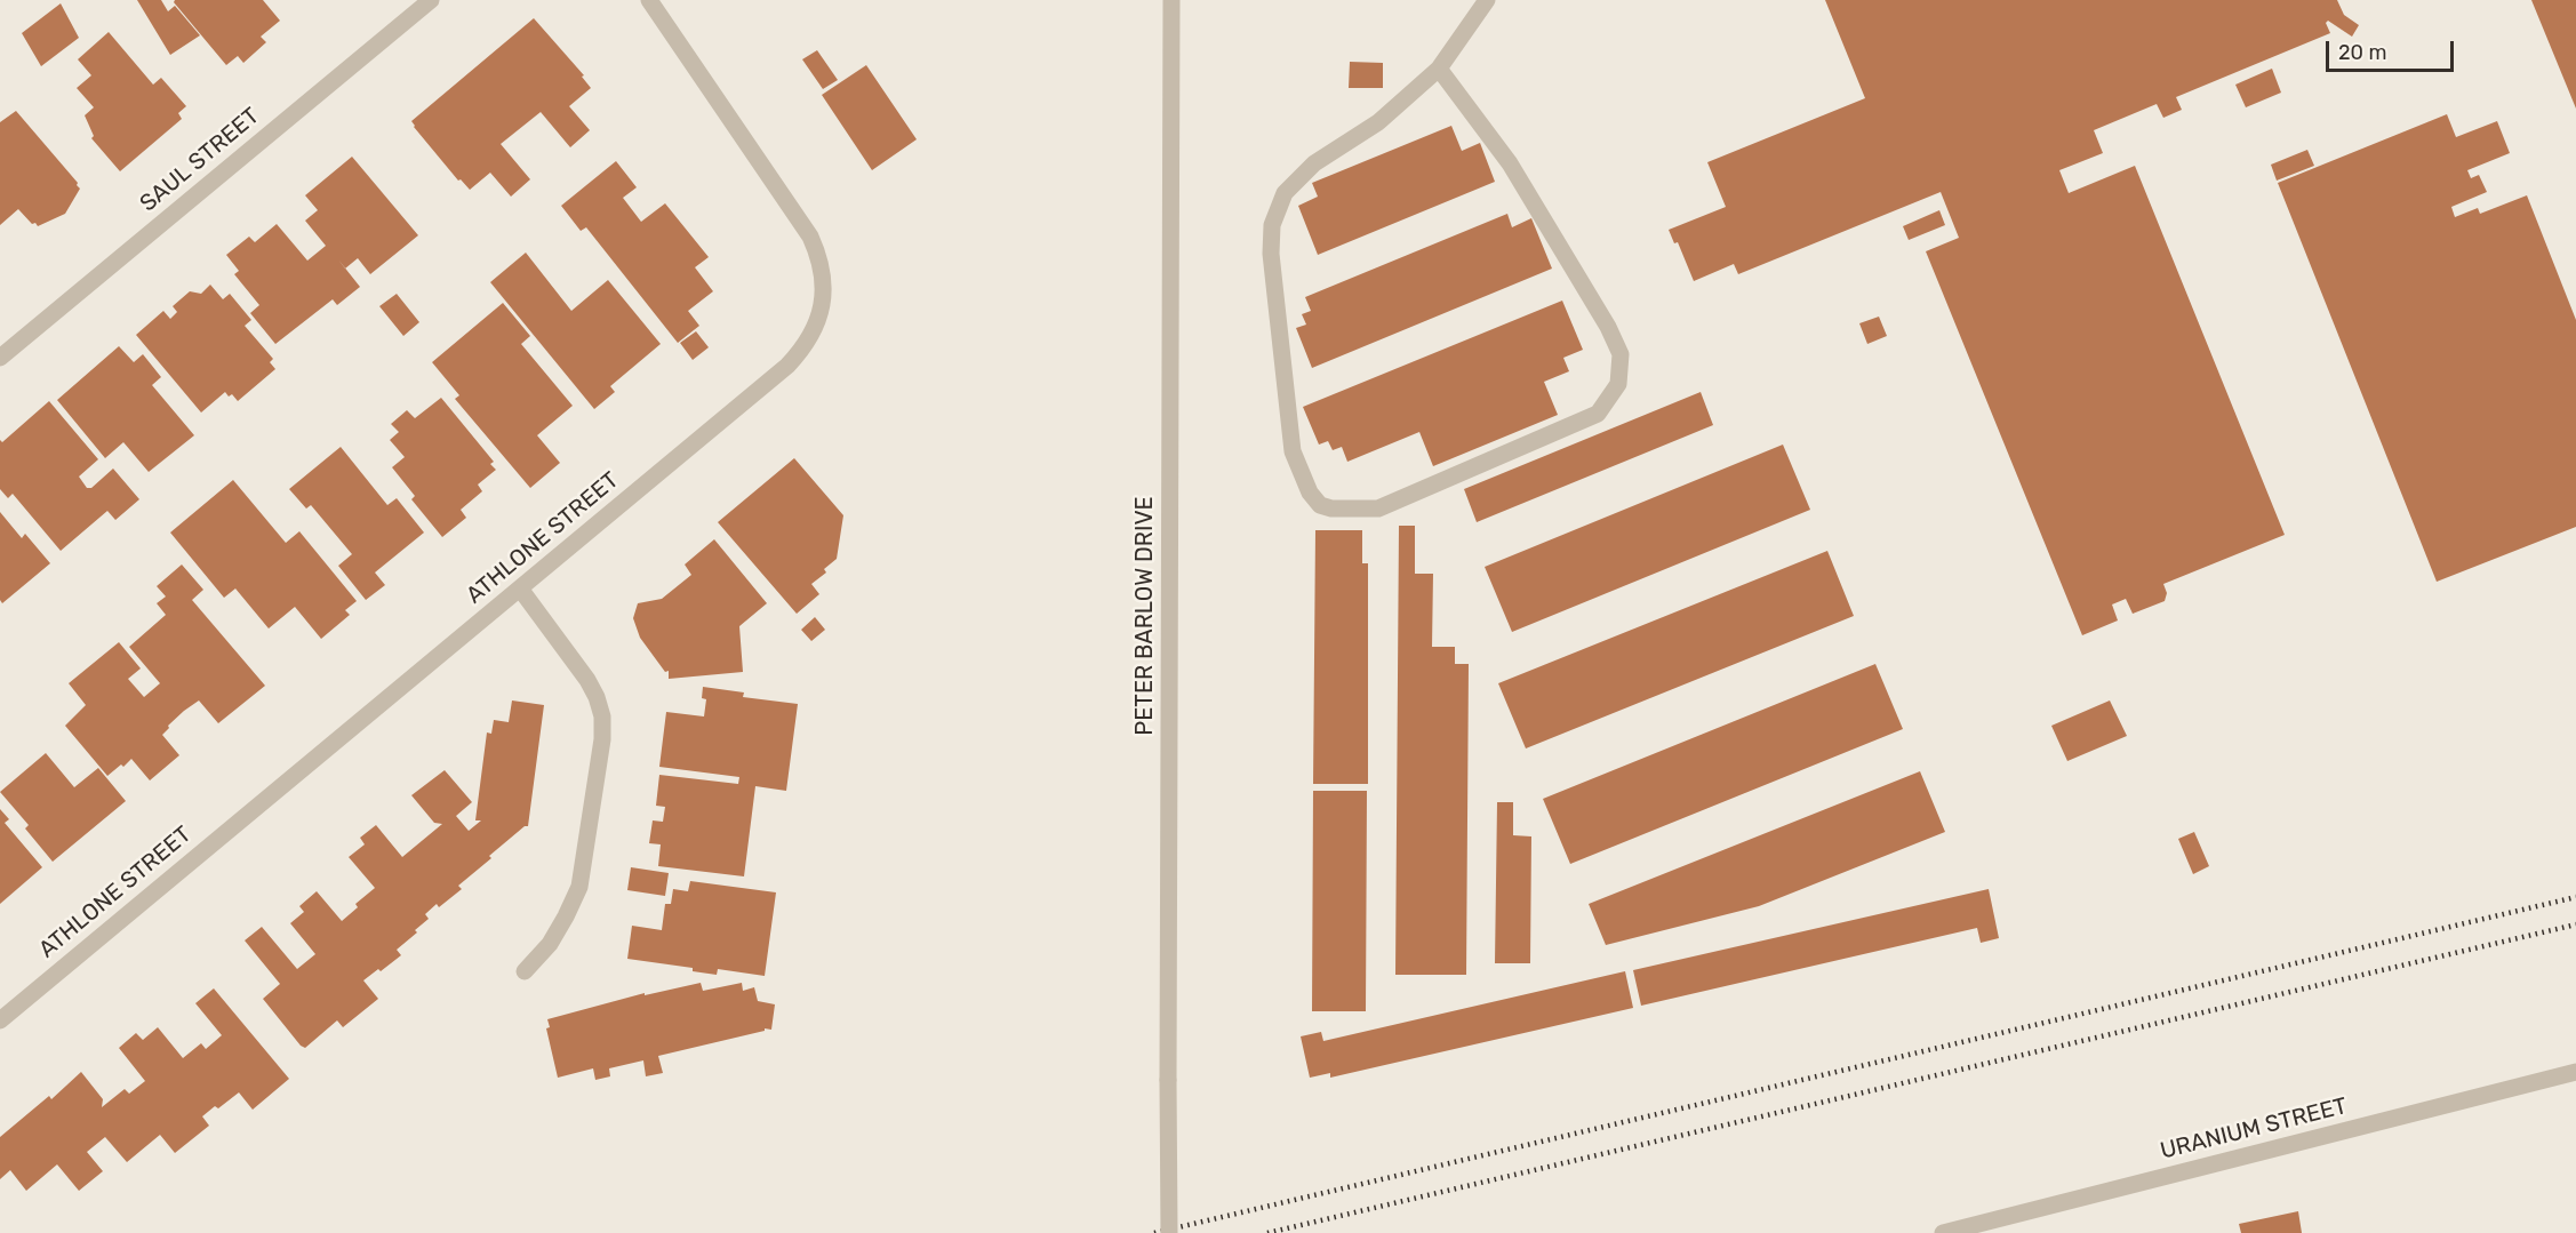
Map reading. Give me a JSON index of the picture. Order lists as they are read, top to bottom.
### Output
{
  "streets": {
    "street": [
      "SAUL STREET",
      "ATHLONE STREET",
      "PETER BARLOW DRIVE",
      "URANIUM STREET"
    ]
  },
  "scale_bar": "20 m"
}
